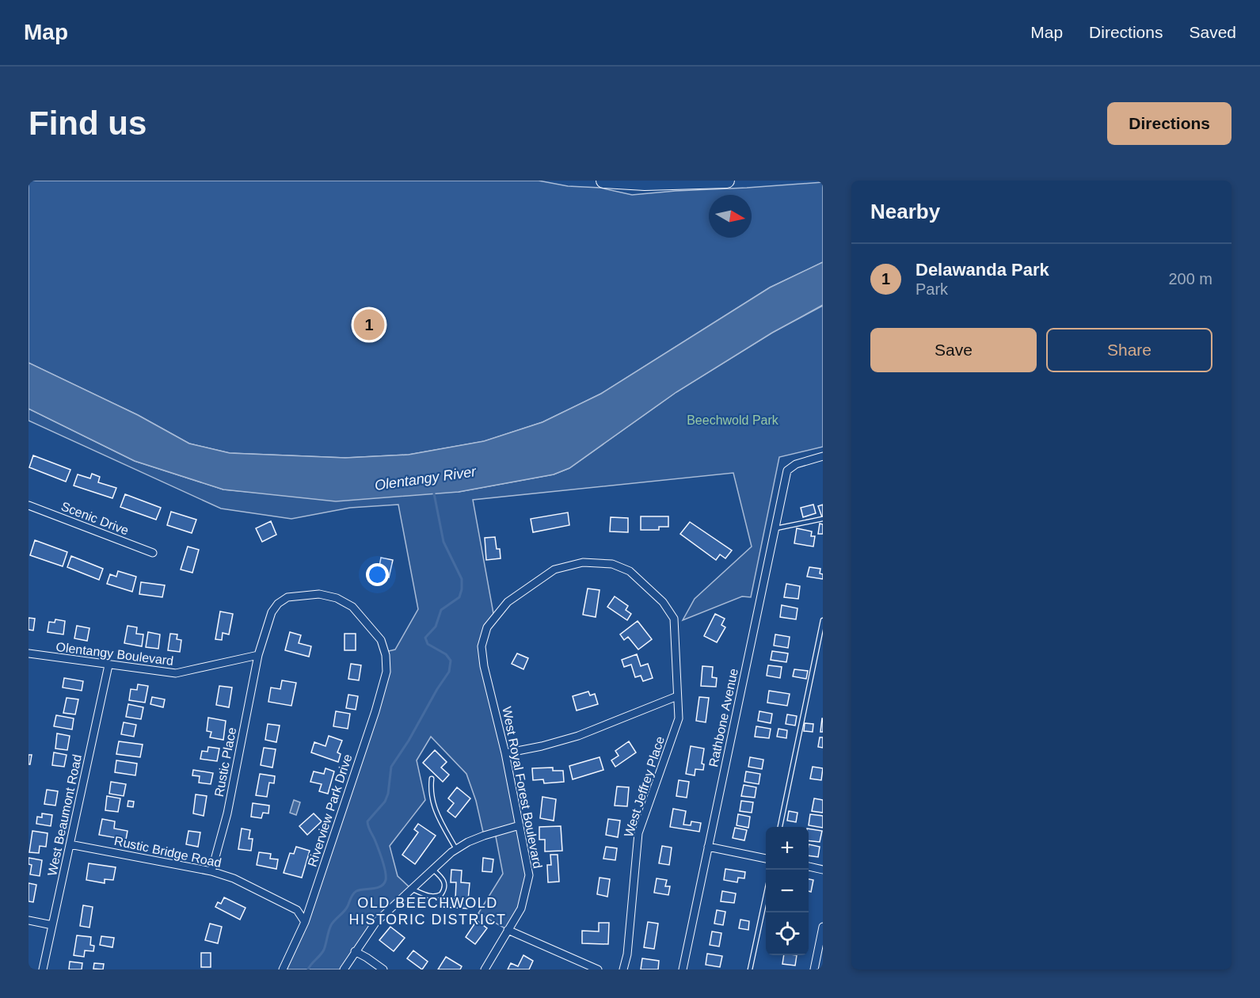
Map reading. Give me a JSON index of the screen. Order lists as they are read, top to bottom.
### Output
{
  "streets": {
    "street": [
      "Scenic Drive",
      "Olentangy Boulevard",
      "Rathbone Avenue",
      "Rustic Place",
      "West Jeffrey Place",
      "West Royal Forest Boulevard",
      "Riverview Park Drive",
      "West Beaumont Road",
      "Rustic Bridge Road"
    ]
  },
  "crossings": [
    ["Olentangy Boulevard", "Rustic Place"],
    ["Olentangy Boulevard", "Riverview Park Drive"],
    ["Olentangy Boulevard", "West Beaumont Road"],
    ["Rustic Place", "Riverview Park Drive"],
    ["Rustic Place", "Rustic Bridge Road"],
    ["West Jeffrey Place", "West Royal Forest Boulevard"],
    ["Riverview Park Drive", "Rustic Bridge Road"],
    ["West Beaumont Road", "Rustic Bridge Road"]
  ],
  "districts": ["OLD BEECHWOLD HISTORIC DISTRICT"],
  "water": ["Olentangy River"],
  "parks": ["Beechwold Park"],
  "north": "right",
  "page": {
    "header": "Map",
    "nav": ["Map", "Directions", "Saved"],
    "buttons": [
      "Directions",
      ["Save", "Share"]
    ],
    "title": "Find us",
    "heading": "Nearby",
    "list": [
      {
        "mark": "1",
        "name": "Delawanda Park",
        "note": "Park",
        "value": "200 m"
      }
    ],
    "pins": "1",
    "map_buttons": ["+", "−"]
  }
}
